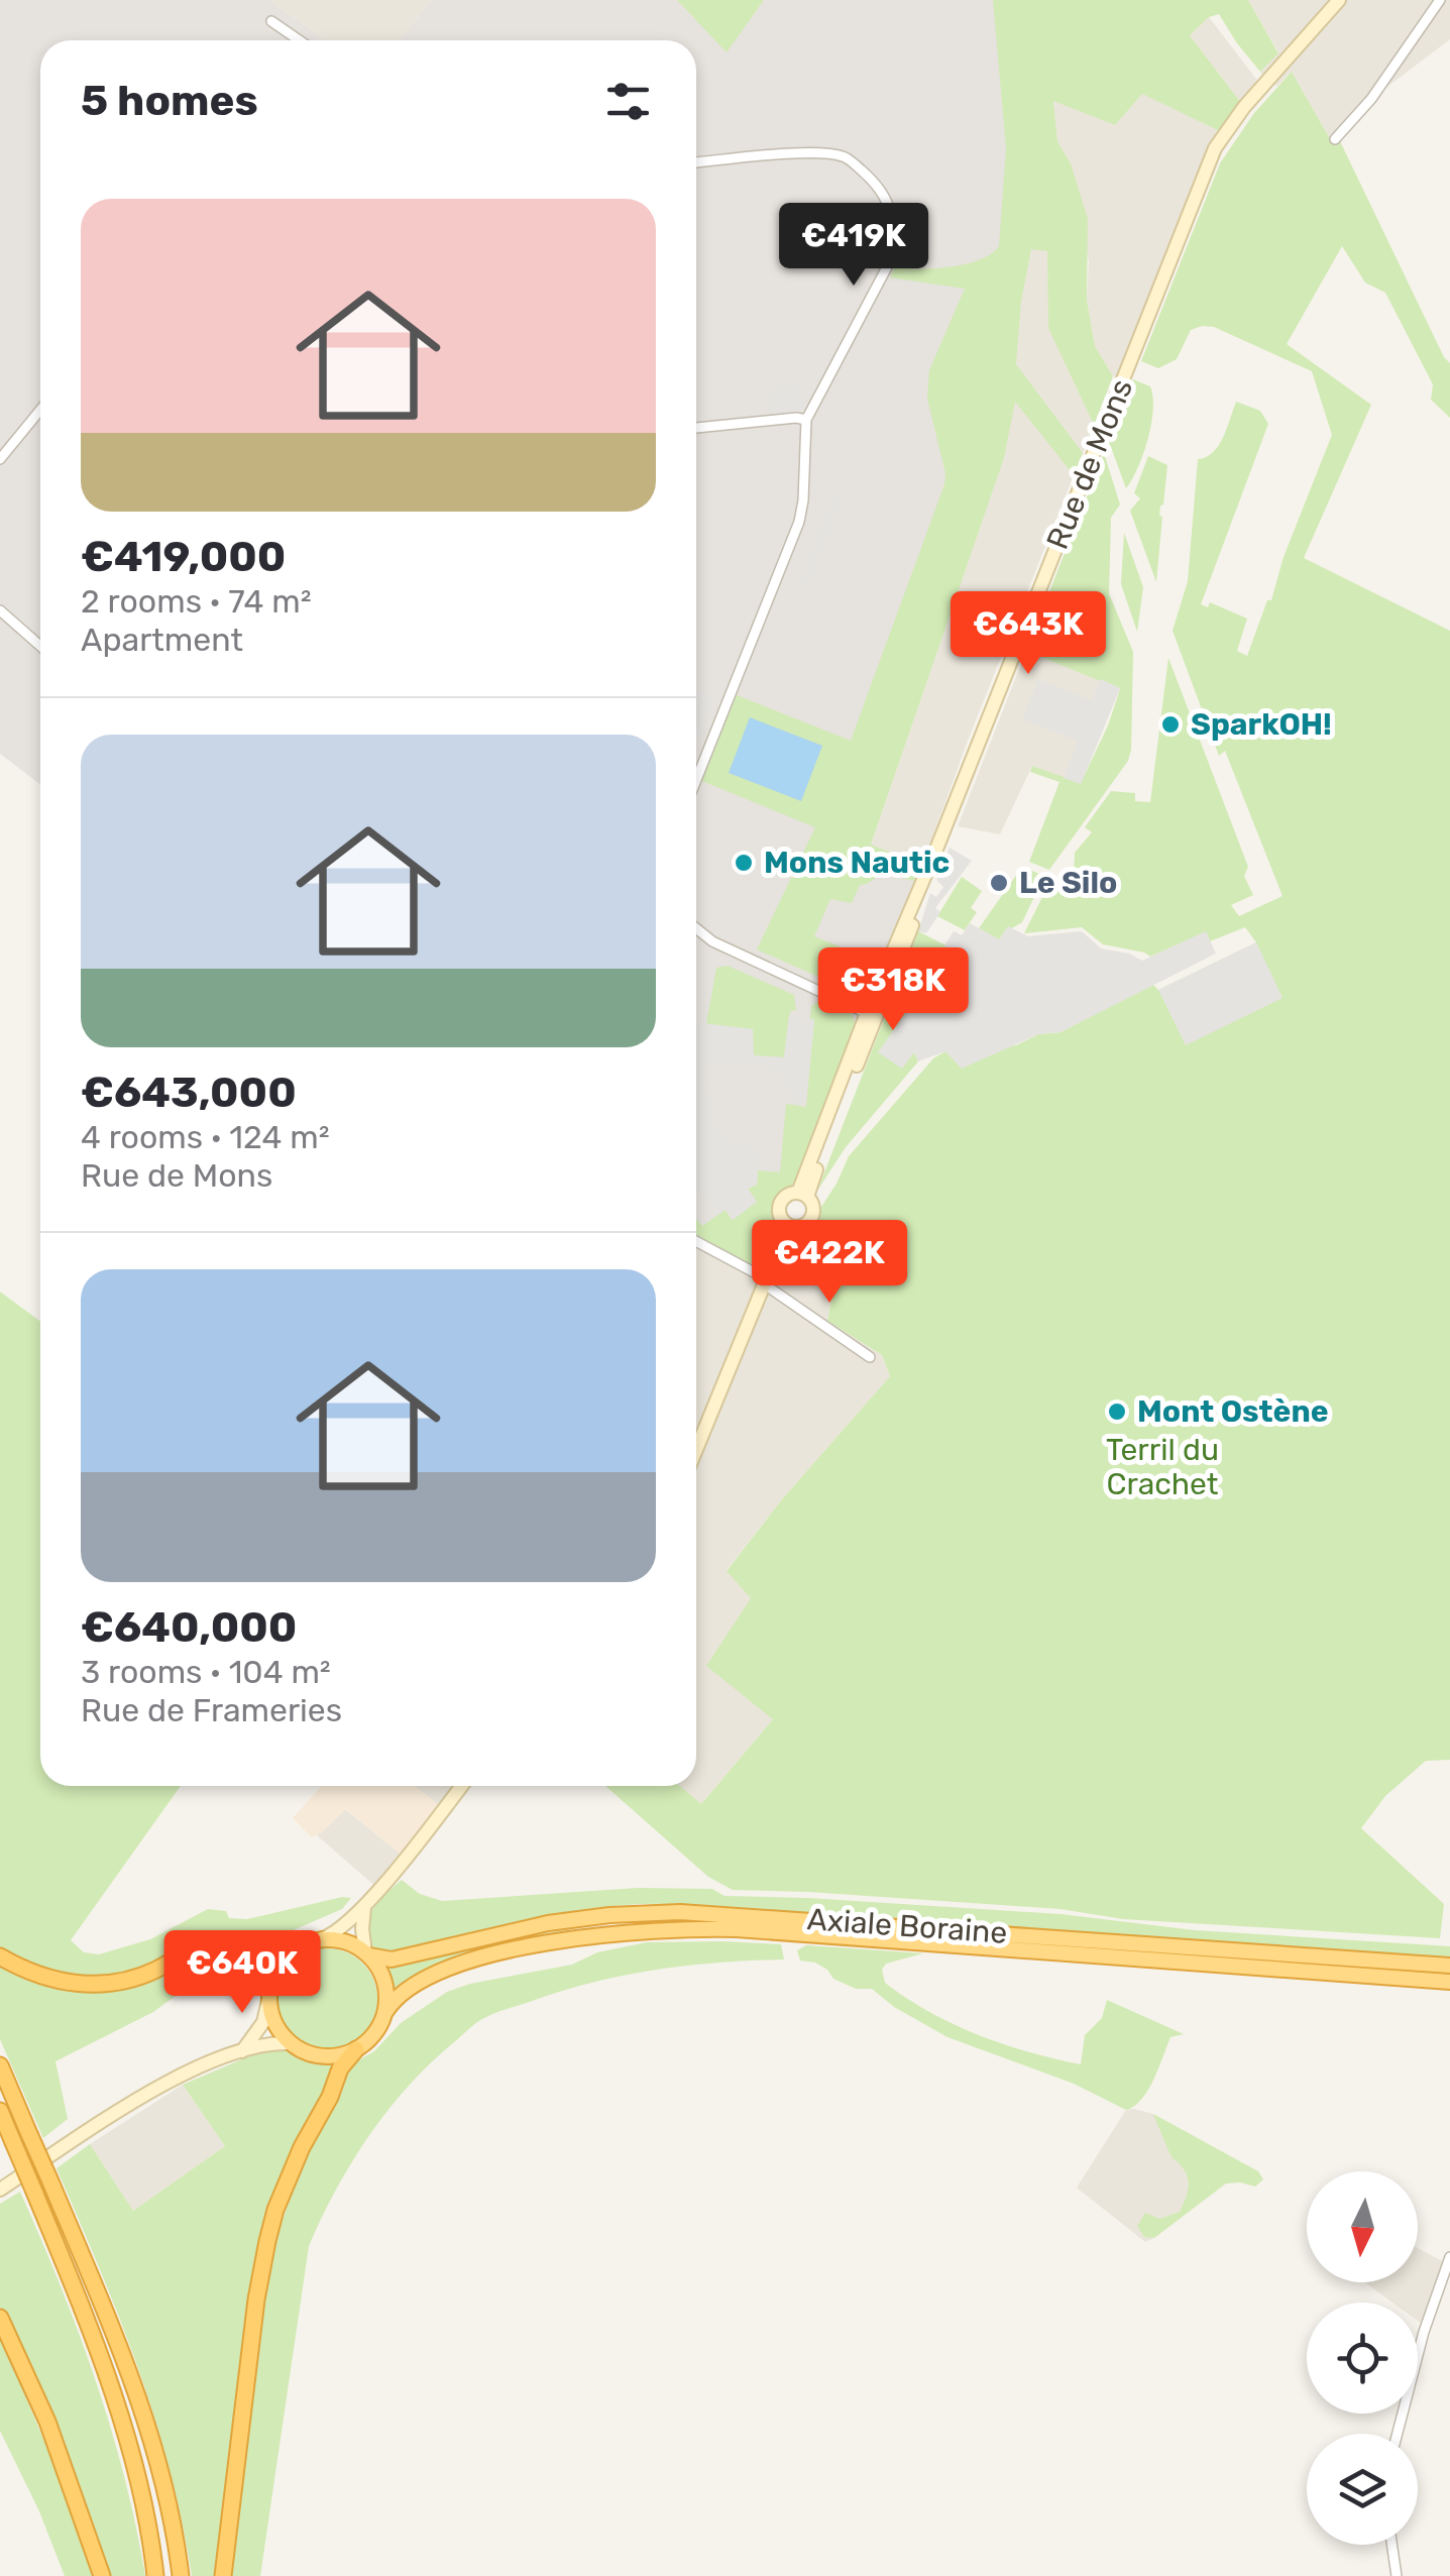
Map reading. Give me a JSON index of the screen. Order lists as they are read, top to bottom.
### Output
{
  "streets": {
    "highway": ["Axiale Boraine"],
    "main road": ["Rue de Mons"]
  },
  "parks": ["Terril du Crachet"],
  "places": [
    "SparkOH!",
    "Mons Nautic",
    "Le Silo",
    "Mont Ostène"
  ],
  "north": "bottom",
  "page": {
    "heading": "5 homes",
    "list": [
      {
        "name": "€419,000",
        "note": "2 rooms · 74 m² · Apartment"
      },
      {
        "name": "€643,000",
        "note": "4 rooms · 124 m² · Rue de Mons"
      },
      {
        "name": "€640,000",
        "note": "3 rooms · 104 m² · Rue de Frameries"
      }
    ],
    "price": [
      "€419K",
      "€643K",
      "€318K",
      "€422K",
      "€640K"
    ]
  }
}
